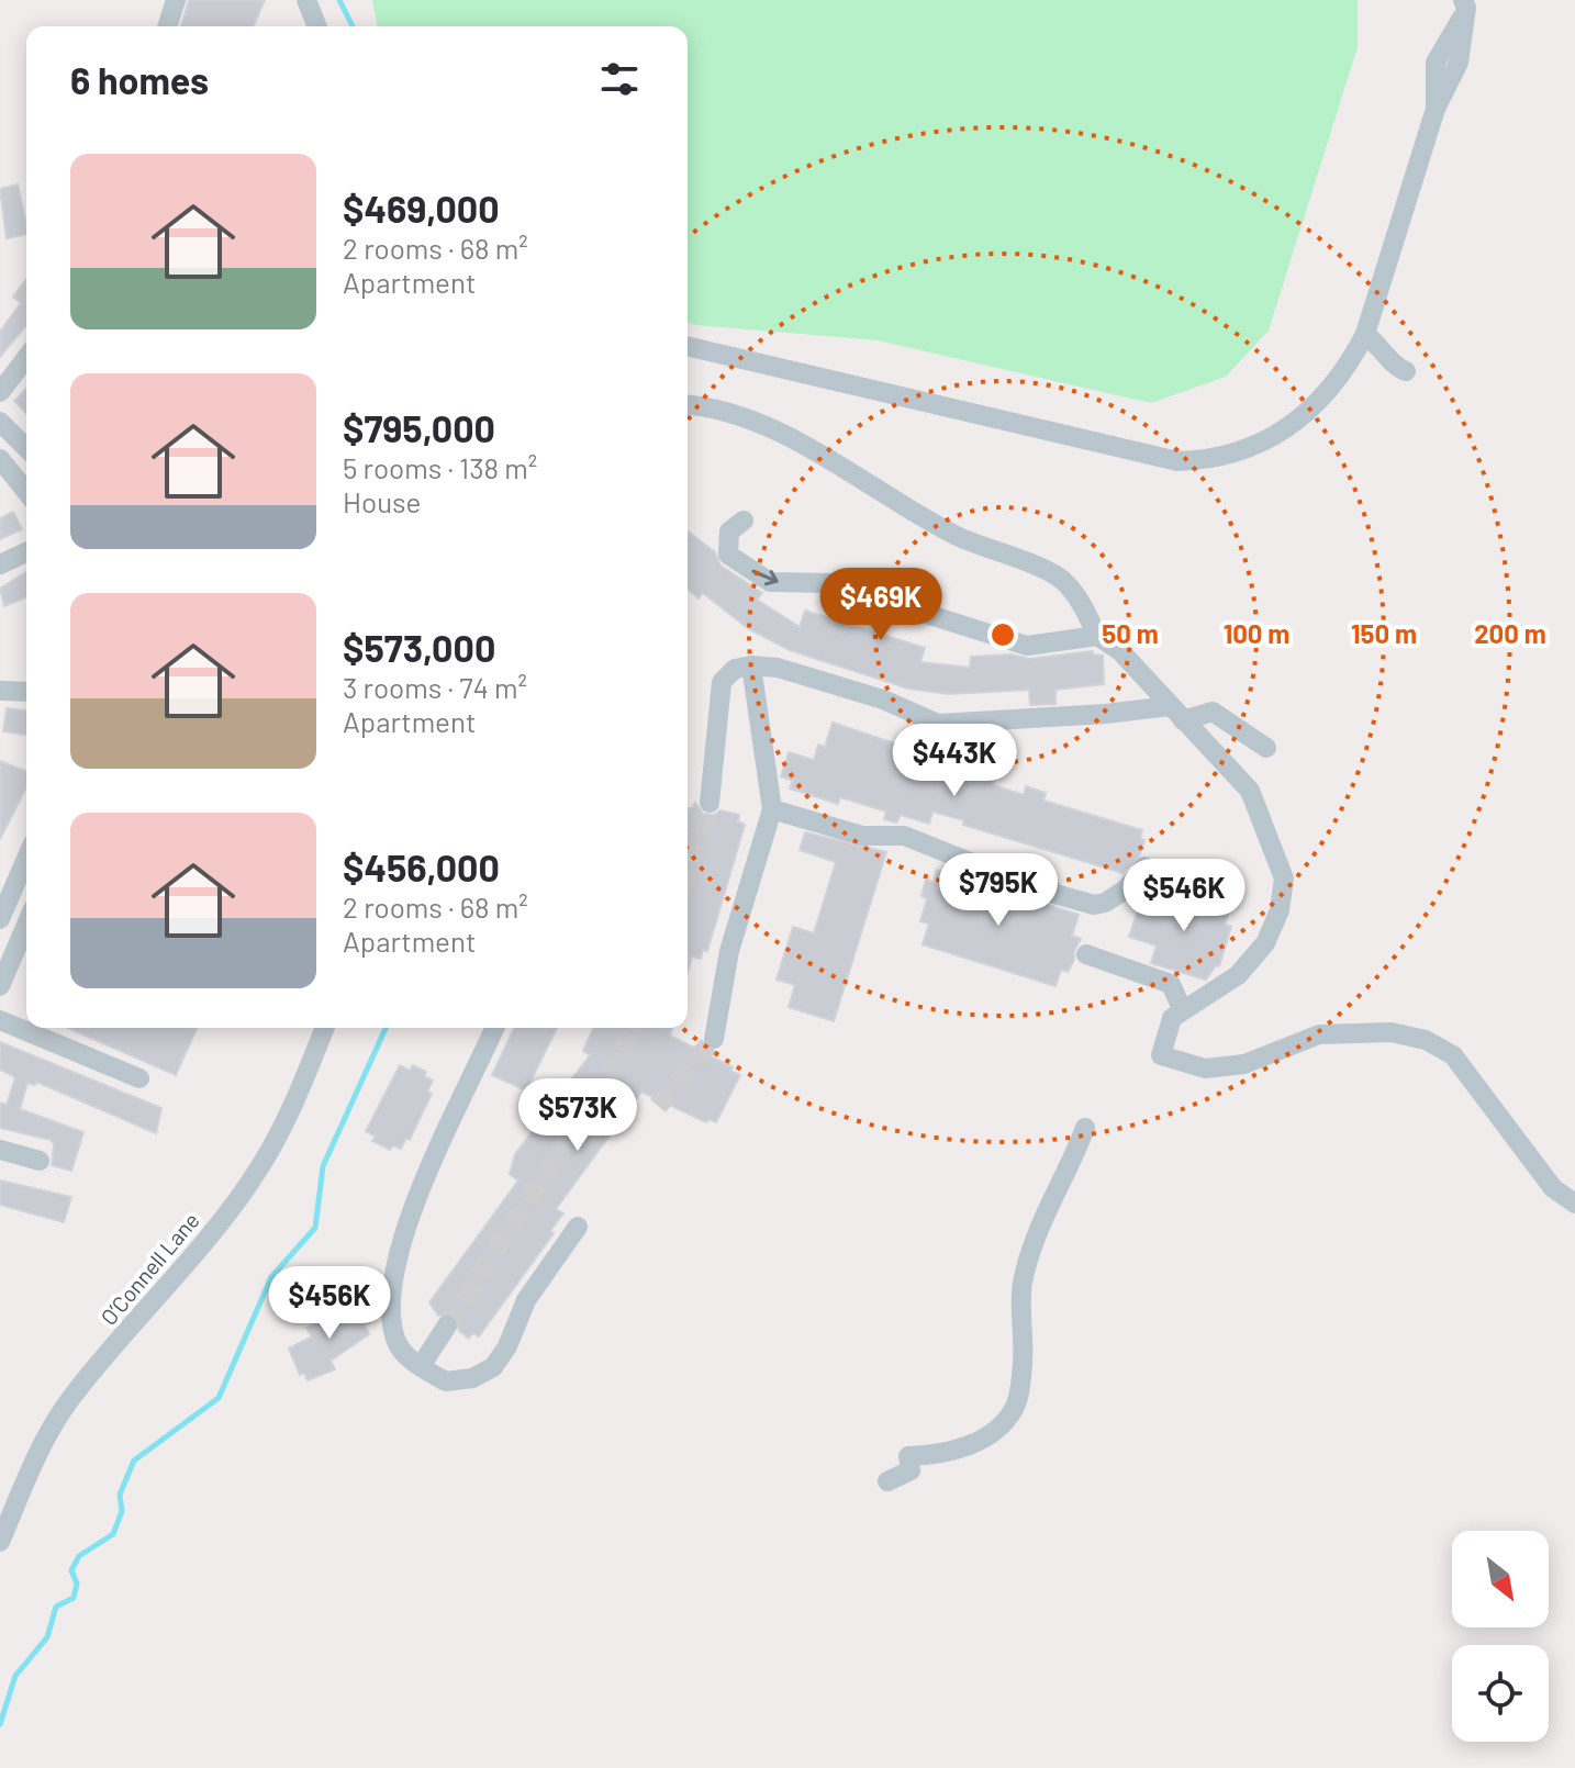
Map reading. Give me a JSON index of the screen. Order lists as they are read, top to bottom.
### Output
{
  "streets": {
    "street": ["O’Connell Lane"]
  },
  "north": "bottom right",
  "page": {
    "heading": "6 homes",
    "list": [
      {
        "name": "$469,000",
        "note": "2 rooms · 68 m² · Apartment"
      },
      {
        "name": "$795,000",
        "note": "5 rooms · 138 m² · House"
      },
      {
        "name": "$573,000",
        "note": "3 rooms · 74 m² · Apartment"
      },
      {
        "name": "$456,000",
        "note": "2 rooms · 68 m² · Apartment"
      }
    ],
    "price": [
      "$469K",
      "$443K",
      "$795K",
      "$546K",
      "$573K",
      "$456K"
    ]
  },
  "rings": [
    "50 m",
    "100 m",
    "150 m",
    "200 m"
  ]
}
